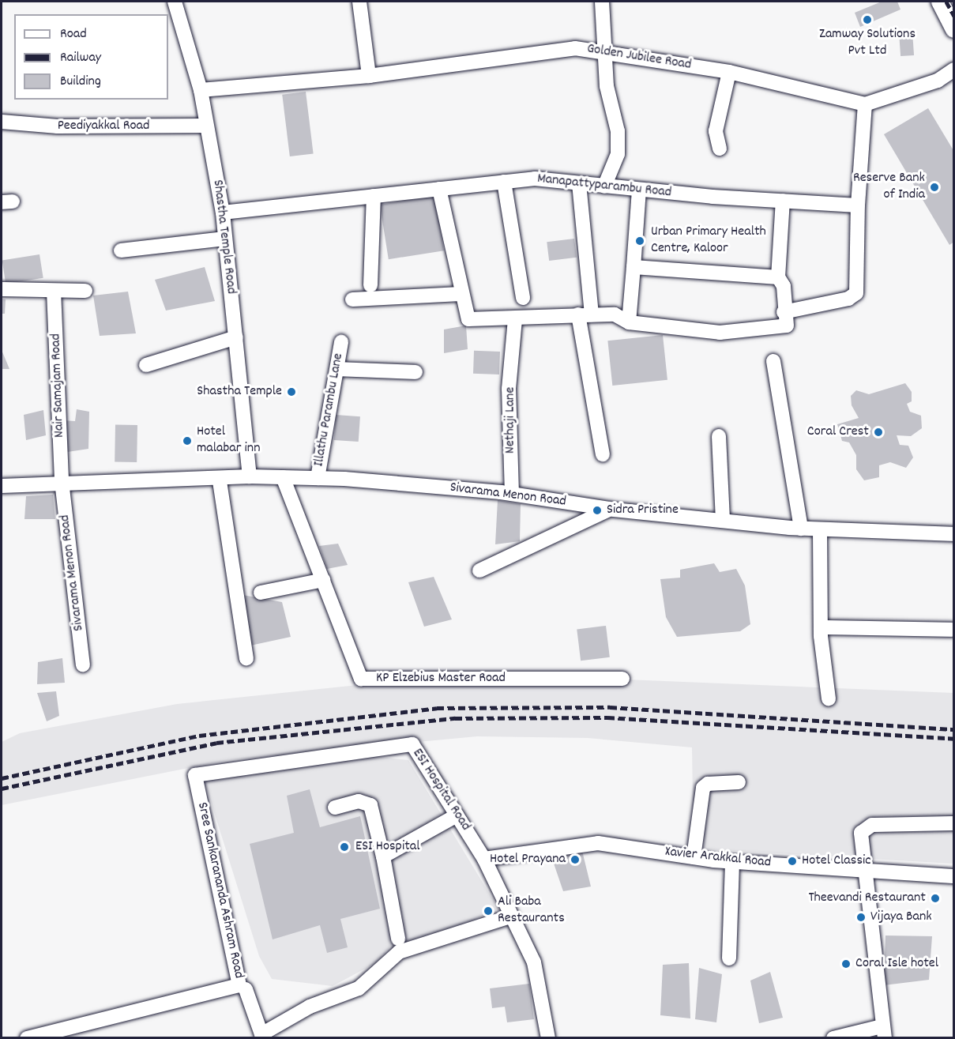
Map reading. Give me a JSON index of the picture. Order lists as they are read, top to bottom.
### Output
{
  "streets": {
    "street": [
      "Golden Jubilee Road",
      "Peediyakkal Road",
      "Manapattyparambu Road",
      "Shastha Temple Road",
      "Nair Samajam Road",
      "Illathu Parambu Lane",
      "Nethaji Lane",
      "Sivarama Menon Road",
      "KP Elzebius Master Road",
      "ESI Hospital Road",
      "Xavier Arakkal Road",
      "Sree Sankarananda Ashram Road"
    ]
  },
  "crossings": [
    ["Golden Jubilee Road", "Shastha Temple Road"],
    ["Peediyakkal Road", "Shastha Temple Road"],
    ["Manapattyparambu Road", "Shastha Temple Road"],
    ["Shastha Temple Road", "Sivarama Menon Road"],
    ["Nair Samajam Road", "Sivarama Menon Road"],
    ["Illathu Parambu Lane", "Sivarama Menon Road"],
    ["Nethaji Lane", "Sivarama Menon Road"],
    ["Sivarama Menon Road", "KP Elzebius Master Road"],
    ["ESI Hospital Road", "Xavier Arakkal Road"],
    ["ESI Hospital Road", "Sree Sankarananda Ashram Road"]
  ],
  "places": [
    "Zamway Solutions Pvt Ltd",
    "Reserve Bank of India",
    "Urban Primary Health Centre, Kaloor",
    "Shastha Temple",
    "Coral Crest",
    "Hotel malabar inn",
    "Sidra Pristine",
    "ESI Hospital",
    "Hotel Prayana",
    "Hotel Classic",
    "Theevandi Restaurant",
    "Ali Baba Restaurants",
    "Vijaya Bank",
    "Coral Isle hotel"
  ],
  "legend": ["Road", "Railway", "Building"]
}
